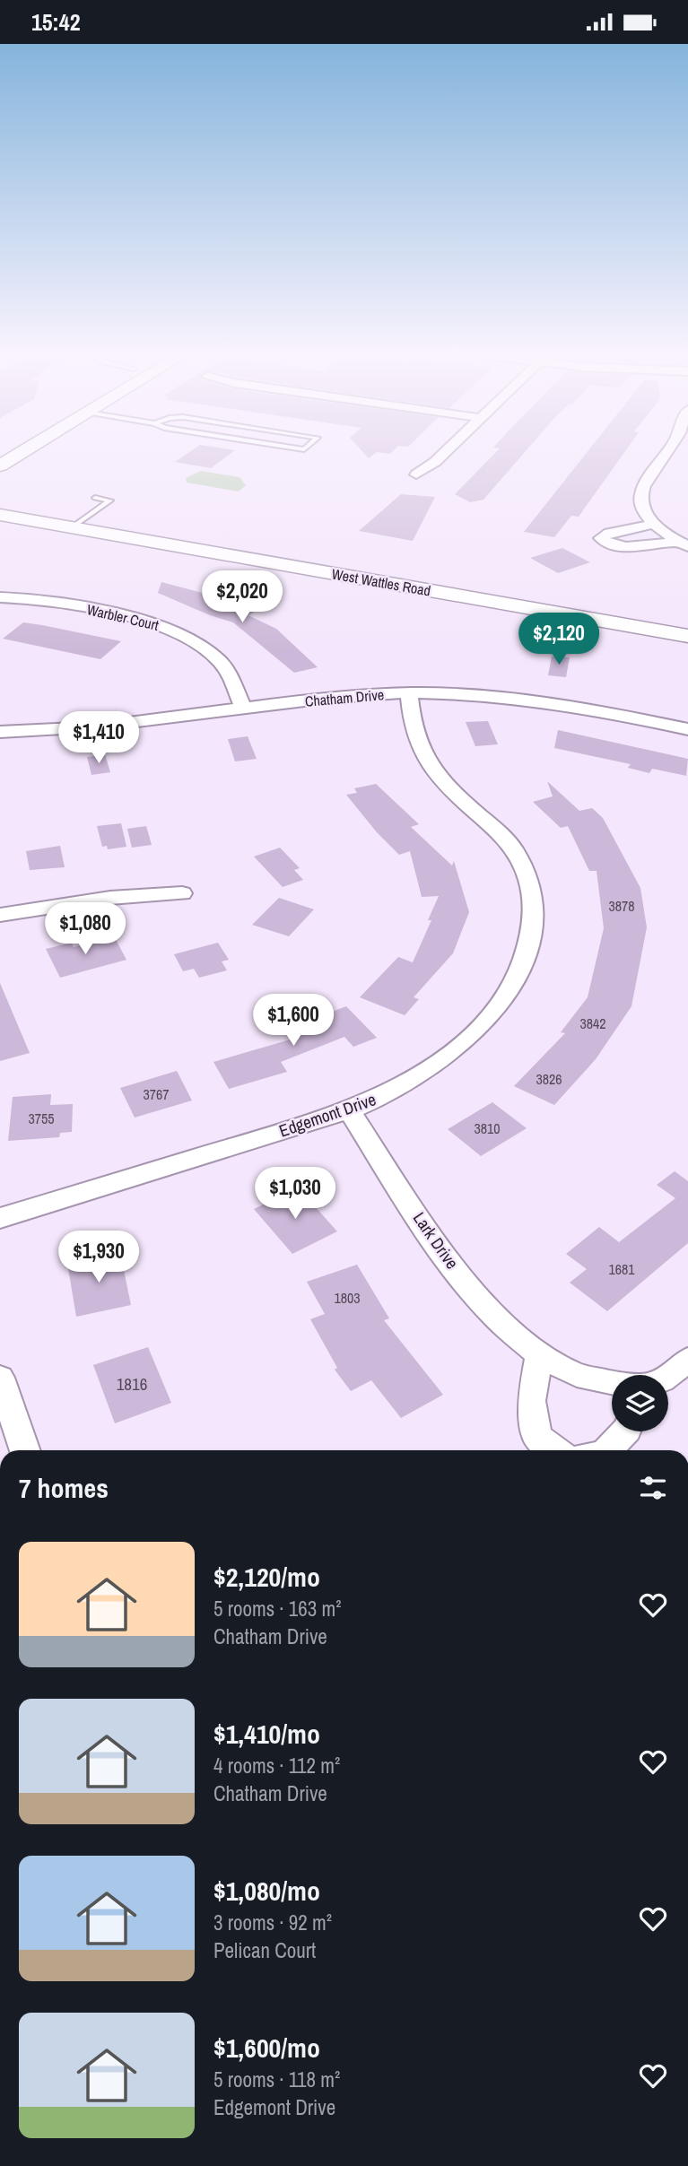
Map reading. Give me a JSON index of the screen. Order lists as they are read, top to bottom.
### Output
{
  "streets": {
    "main road": ["West Wattles Road"],
    "street": [
      "Warbler Court",
      "Chatham Drive",
      "Edgemont Drive",
      "Lark Drive"
    ]
  },
  "crossings": [
    ["Warbler Court", "Chatham Drive"],
    ["Chatham Drive", "Edgemont Drive"],
    ["Edgemont Drive", "Lark Drive"]
  ],
  "house_numbers": [
    "3878",
    "3842",
    "3826",
    "3767",
    "3755",
    "3810",
    "1681",
    "1803",
    "1816"
  ],
  "page": {
    "status": "15:42",
    "price": [
      "$2,020",
      "$2,120",
      "$1,410",
      "$1,080",
      "$1,600",
      "$1,030",
      "$1,930"
    ],
    "heading": "7 homes",
    "list": [
      {
        "name": "$2,120/mo",
        "note": "5 rooms · 163 m² · Chatham Drive"
      },
      {
        "name": "$1,410/mo",
        "note": "4 rooms · 112 m² · Chatham Drive"
      },
      {
        "name": "$1,080/mo",
        "note": "3 rooms · 92 m² · Pelican Court"
      },
      {
        "name": "$1,600/mo",
        "note": "5 rooms · 118 m² · Edgemont Drive"
      }
    ]
  }
}
